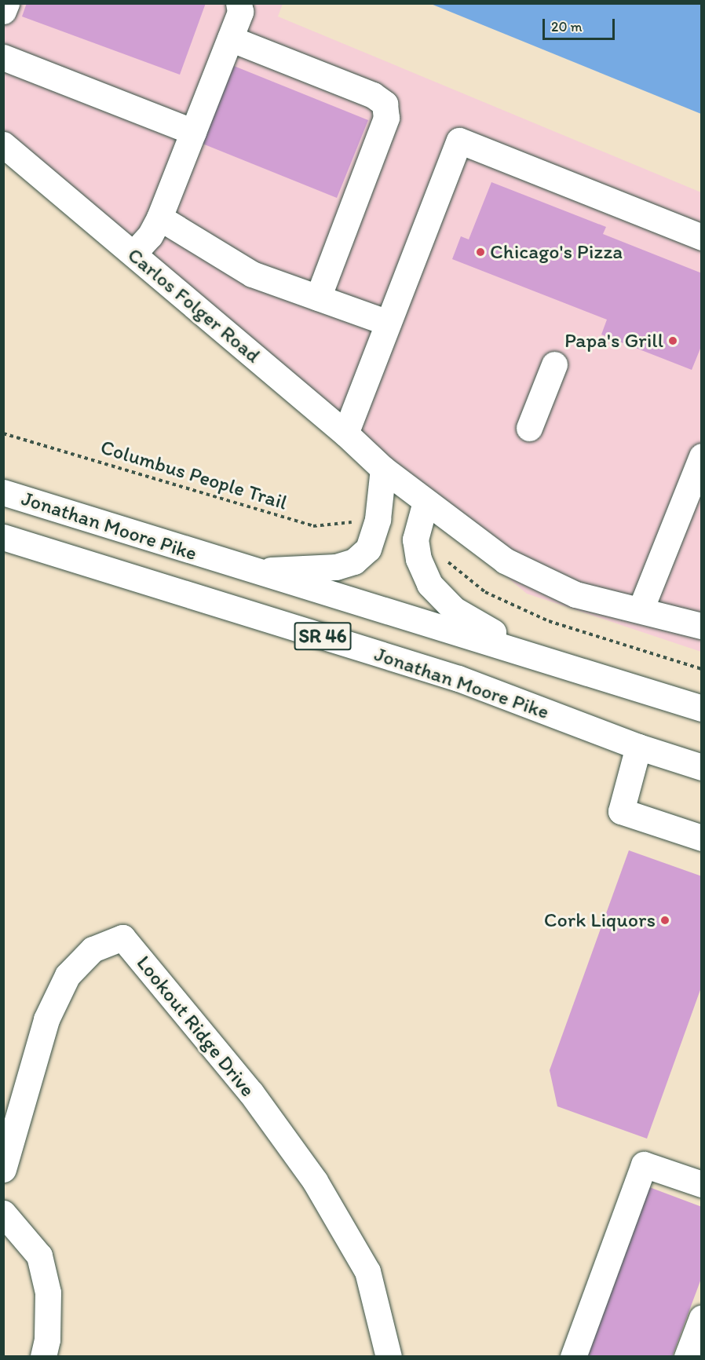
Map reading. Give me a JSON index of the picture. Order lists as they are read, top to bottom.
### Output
{
  "streets": {
    "main road": [
      "Carlos Folger Road",
      "Jonathan Moore Pike",
      "SR 46",
      "Lookout Ridge Drive"
    ],
    "path": ["Columbus People Trail"]
  },
  "places": ["Chicago's Pizza", "Papa's Grill", "Cork Liquors"],
  "scale_bar": "20 m"
}
